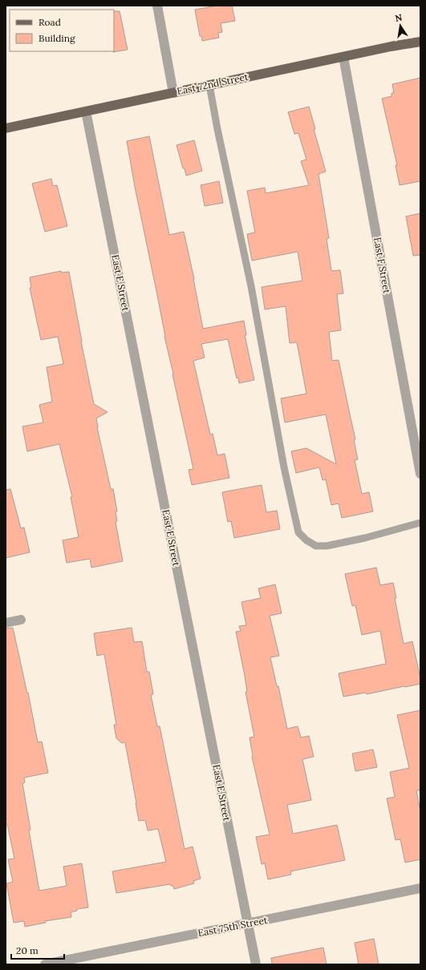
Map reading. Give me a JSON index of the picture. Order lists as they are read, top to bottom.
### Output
{
  "streets": {
    "main road": ["East 72nd Street"],
    "street": ["East F Street", "East E Street", "East 75th Street"]
  },
  "crossings": [
    ["East 72nd Street", "East F Street"],
    ["East 72nd Street", "East E Street"],
    ["East E Street", "East 75th Street"]
  ],
  "legend": ["Road", "Building"],
  "scale_bar": "20 m",
  "north": "top"
}
